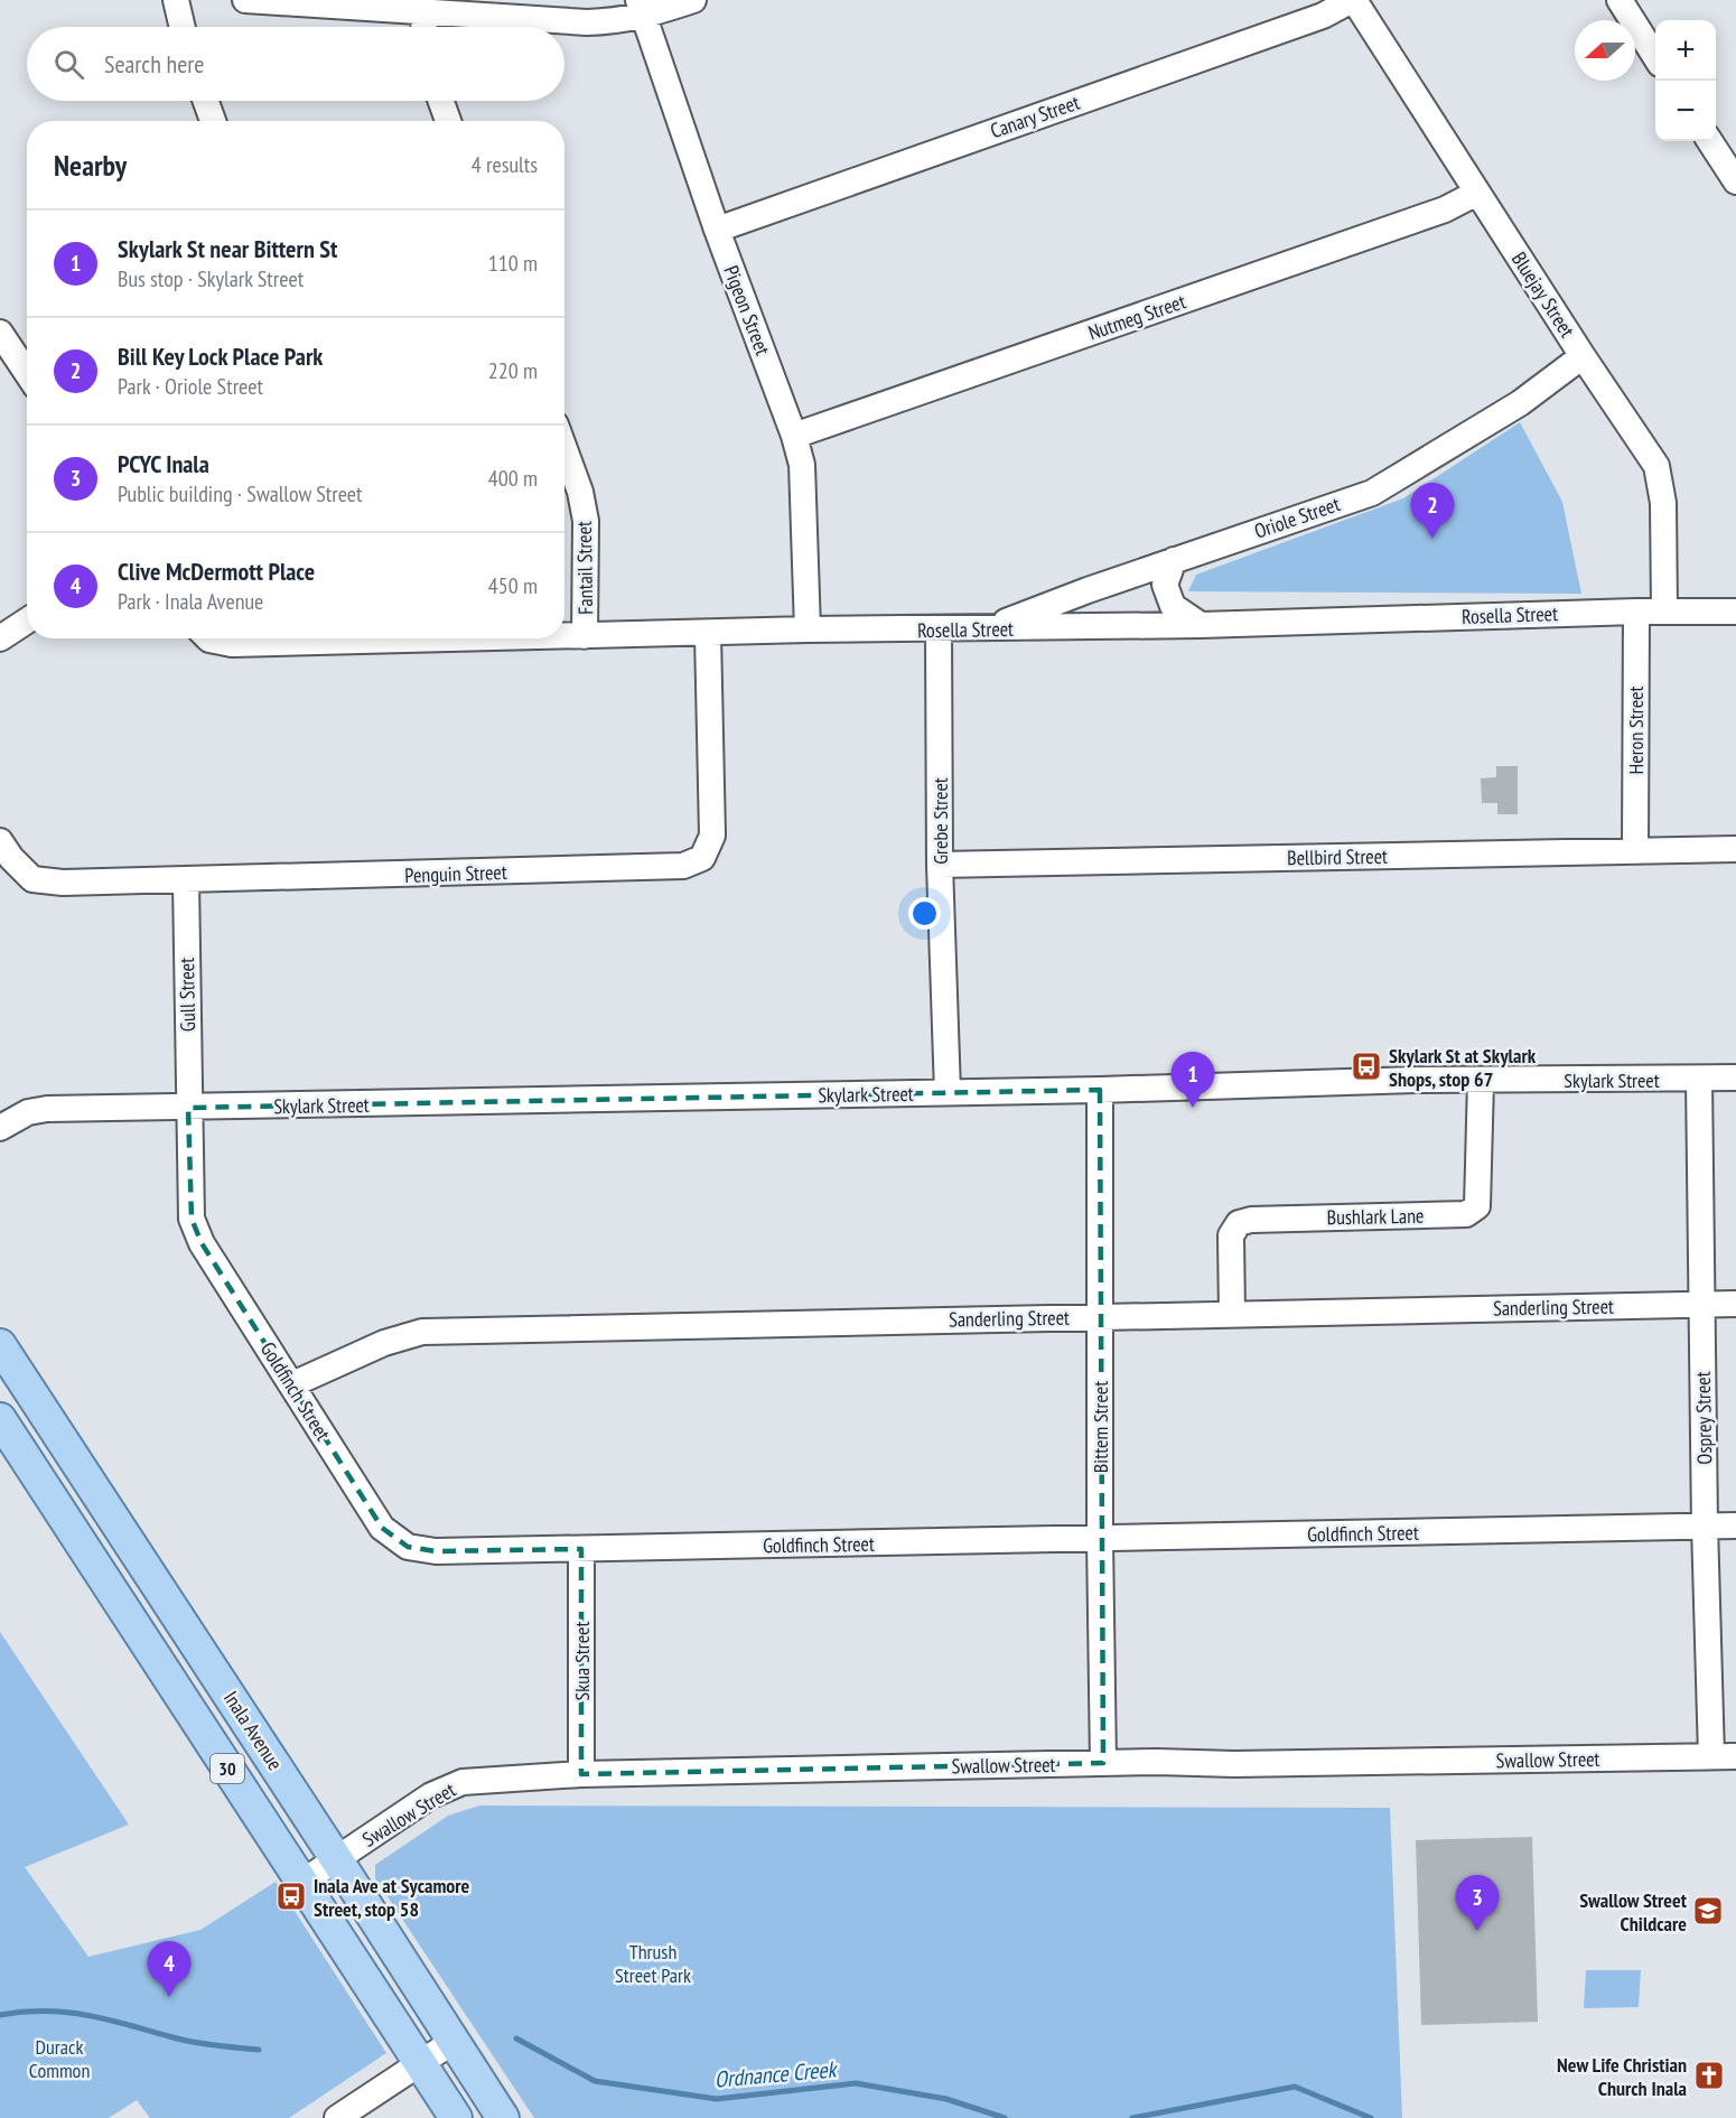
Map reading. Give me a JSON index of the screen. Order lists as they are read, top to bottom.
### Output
{
  "streets": {
    "main road": ["Inala Avenue", "30"],
    "street": [
      "Canary Street",
      "Bluejay Street",
      "Pigeon Street",
      "Nutmeg Street",
      "Oriole Street",
      "Fantail Street",
      "Rosella Street",
      "Heron Street",
      "Grebe Street",
      "Bellbird Street",
      "Penguin Street",
      "Gull Street",
      "Skylark Street",
      "Bushlark Lane",
      "Sanderling Street",
      "Goldfinch Street",
      "Osprey Street",
      "Bittem Street",
      "Skua Street",
      "Swallow Street"
    ]
  },
  "crossings": [
    ["Canary Street", "Bluejay Street"],
    ["Canary Street", "Pigeon Street"],
    ["Bluejay Street", "Nutmeg Street"],
    ["Bluejay Street", "Oriole Street"],
    ["Bluejay Street", "Rosella Street"],
    ["Pigeon Street", "Nutmeg Street"],
    ["Pigeon Street", "Rosella Street"],
    ["Oriole Street", "Rosella Street"],
    ["Fantail Street", "Rosella Street"],
    ["Rosella Street", "Heron Street"],
    ["Rosella Street", "Grebe Street"],
    ["Rosella Street", "Penguin Street"],
    ["Heron Street", "Bellbird Street"],
    ["Grebe Street", "Bellbird Street"],
    ["Grebe Street", "Skylark Street"],
    ["Penguin Street", "Gull Street"],
    ["Gull Street", "Skylark Street"],
    ["Gull Street", "Goldfinch Street"],
    ["Skylark Street", "Bushlark Lane"],
    ["Skylark Street", "Goldfinch Street"],
    ["Skylark Street", "Osprey Street"],
    ["Skylark Street", "Bittem Street"],
    ["Bushlark Lane", "Sanderling Street"],
    ["Sanderling Street", "Goldfinch Street"],
    ["Sanderling Street", "Osprey Street"],
    ["Sanderling Street", "Bittem Street"],
    ["Goldfinch Street", "Osprey Street"],
    ["Goldfinch Street", "Bittem Street"],
    ["Goldfinch Street", "Skua Street"],
    ["Osprey Street", "Swallow Street"],
    ["Bittem Street", "Swallow Street"],
    ["Skua Street", "Swallow Street"],
    ["Inala Avenue", "Swallow Street"]
  ],
  "water": ["Ordnance Creek"],
  "parks": ["Thrush Street Park", "Durack Common"],
  "places": {
    "bus stop": ["Skylark St at Skylark Shops, stop 67", "Inala Ave at Sycamore Street, stop 58"],
    "school or university": ["Swallow Street Childcare"],
    "church": ["New Life Christian Church Inala"]
  },
  "north": "left",
  "page": {
    "map_buttons": ["+", "−"],
    "search": "Search here",
    "heading": ["Nearby", "4 results"],
    "list": [
      {
        "mark": "1",
        "name": "Skylark St near Bittern St",
        "note": "Bus stop · Skylark Street",
        "value": "110 m"
      },
      {
        "mark": "2",
        "name": "Bill Key Lock Place Park",
        "note": "Park · Oriole Street",
        "value": "220 m"
      },
      {
        "mark": "3",
        "name": "PCYC Inala",
        "note": "Public building · Swallow Street",
        "value": "400 m"
      },
      {
        "mark": "4",
        "name": "Clive McDermott Place",
        "note": "Park · Inala Avenue",
        "value": "450 m"
      }
    ],
    "pins": [
      "2",
      "1",
      "3",
      "4"
    ]
  }
}
